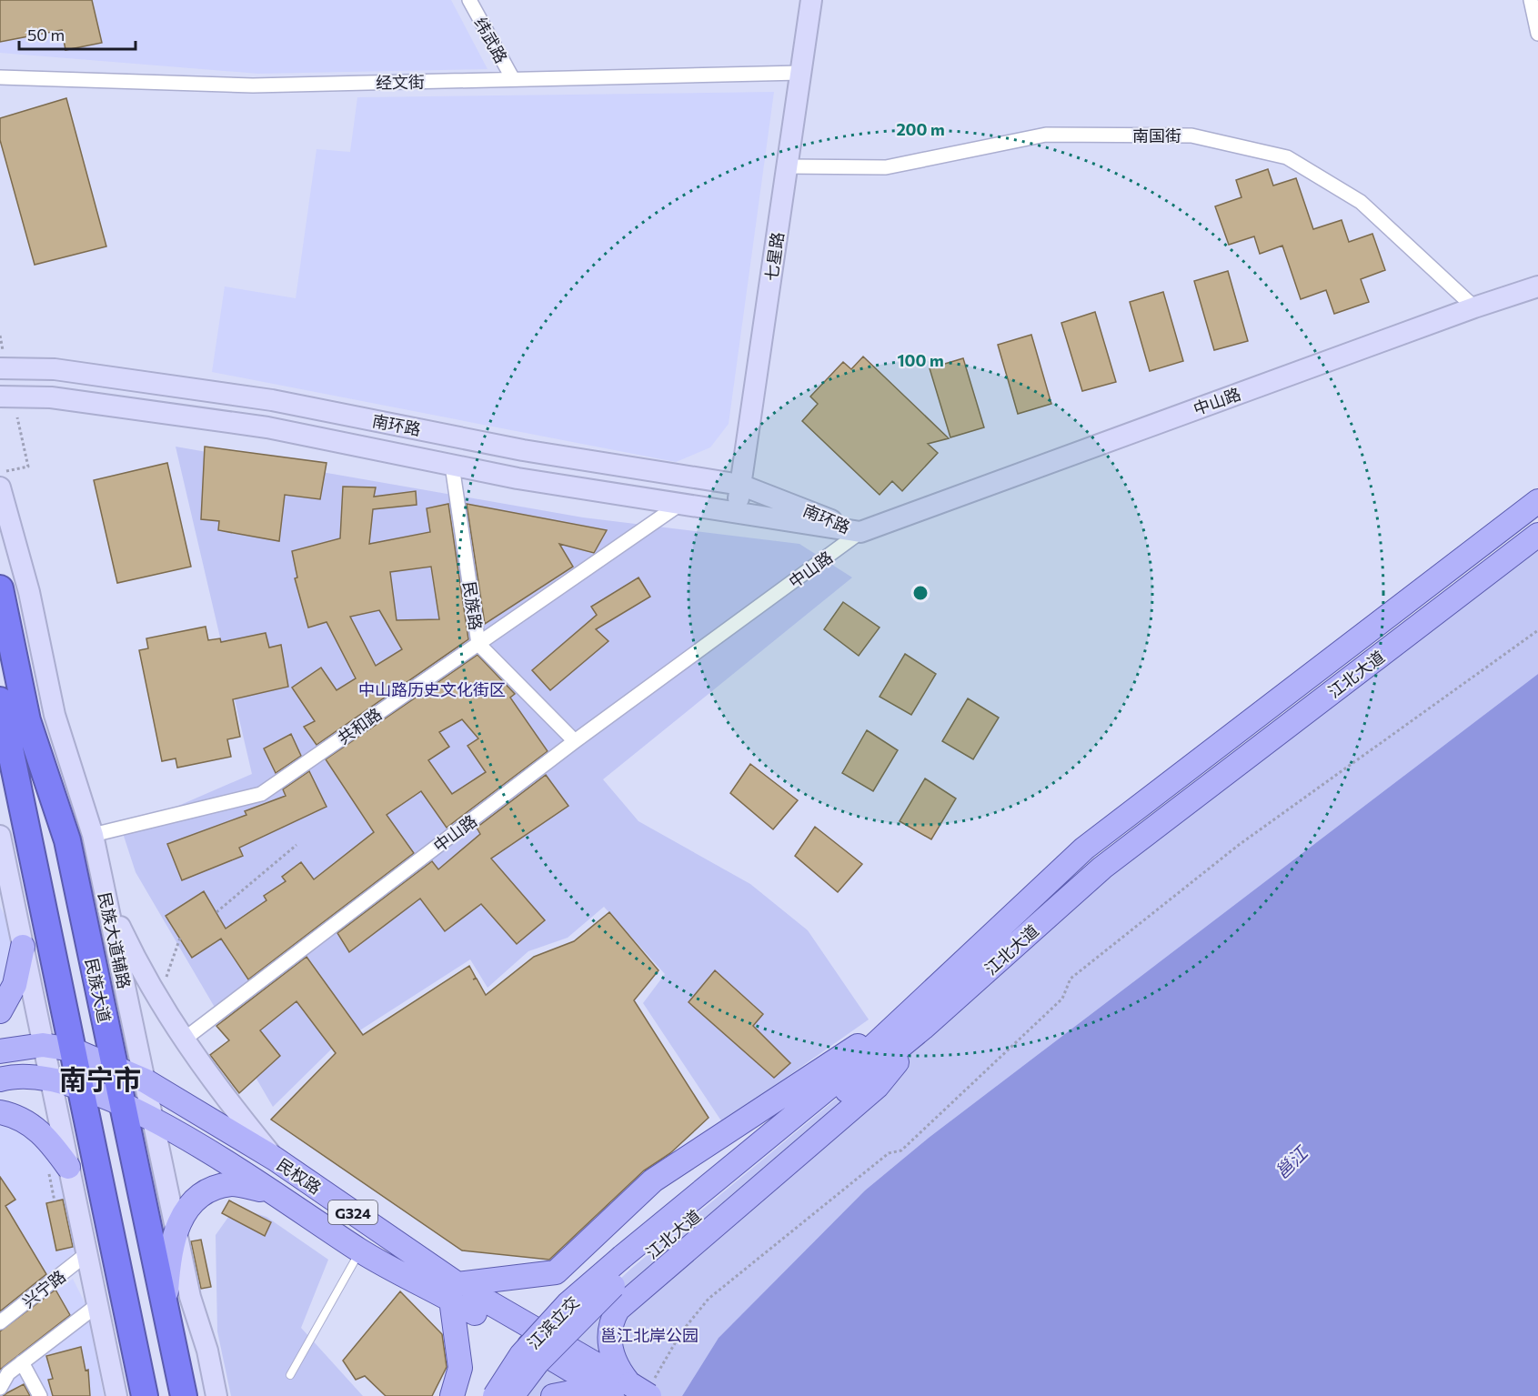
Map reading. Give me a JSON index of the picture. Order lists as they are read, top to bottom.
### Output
{
  "streets": {
    "highway": ["民族大道"],
    "main road": [
      "七星路",
      "中山路",
      "南环路",
      "江北大道",
      "民族大道辅路",
      "民权路",
      "G324",
      "江滨立交"
    ],
    "street": [
      "纬武路",
      "经文街",
      "南国街",
      "民族路",
      "共和路",
      "兴宁路"
    ]
  },
  "crossings": [
    ["纬武路", "经文街"],
    ["经文街", "七星路"],
    ["南国街", "七星路"],
    ["南国街", "中山路"],
    ["七星路", "南环路"],
    ["中山路", "南环路"],
    ["中山路", "民族路"],
    ["南环路", "民族路"],
    ["南环路", "共和路"],
    ["民族路", "共和路"],
    ["江北大道", "江滨立交"],
    ["共和路", "民族大道辅路"],
    ["民族大道辅路", "民权路"],
    ["民族大道", "民权路"],
    ["民族大道", "G324"],
    ["民权路", "G324"]
  ],
  "districts": ["南宁市"],
  "water": ["邕江"],
  "parks": ["中山路历史文化街区", "邕江北岸公园"],
  "scale_bar": "50 m",
  "rings": ["200 m", "100 m"]
}
